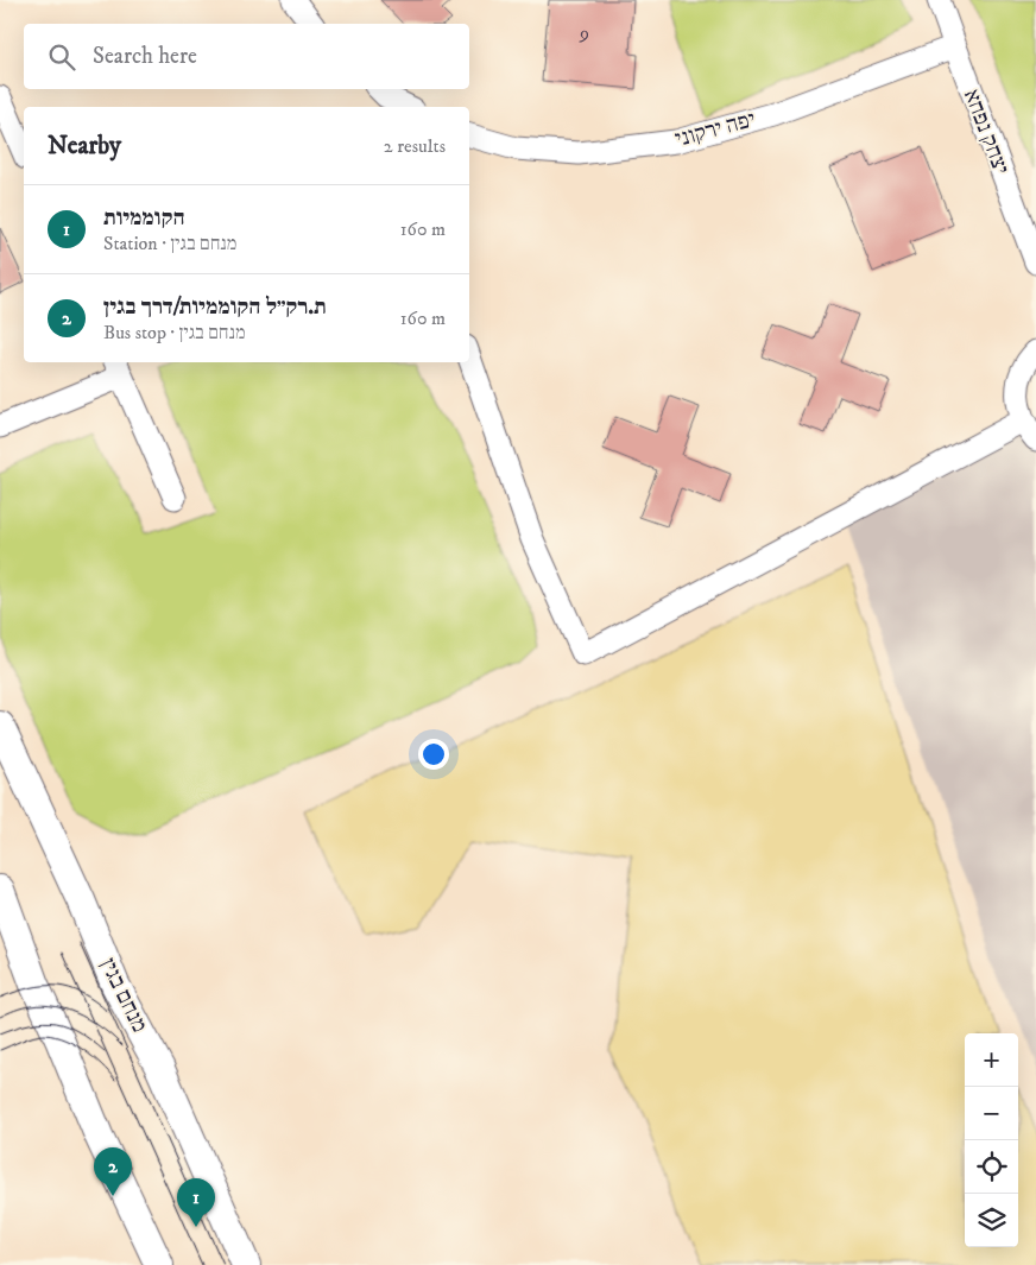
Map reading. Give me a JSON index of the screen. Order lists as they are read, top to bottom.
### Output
{
  "streets": {
    "street": ["יפה ירקוני", "יצחק נפחא", "מנחם בגין"]
  },
  "crossings": [
    ["יפה ירקוני", "יצחק נפחא"]
  ],
  "house_numbers": ["9"],
  "page": {
    "search": "Search here",
    "heading": ["Nearby", "2 results"],
    "list": [
      {
        "mark": "1",
        "name": "הקוממיות",
        "note": "Station · מנחם בגין",
        "value": "160 m"
      },
      {
        "mark": "2",
        "name": "ת.רק״ל הקוממיות/דרך בגין",
        "note": "Bus stop · מנחם בגין",
        "value": "160 m"
      }
    ],
    "map_buttons": ["+", "−"],
    "pins": ["2", "1"]
  }
}
